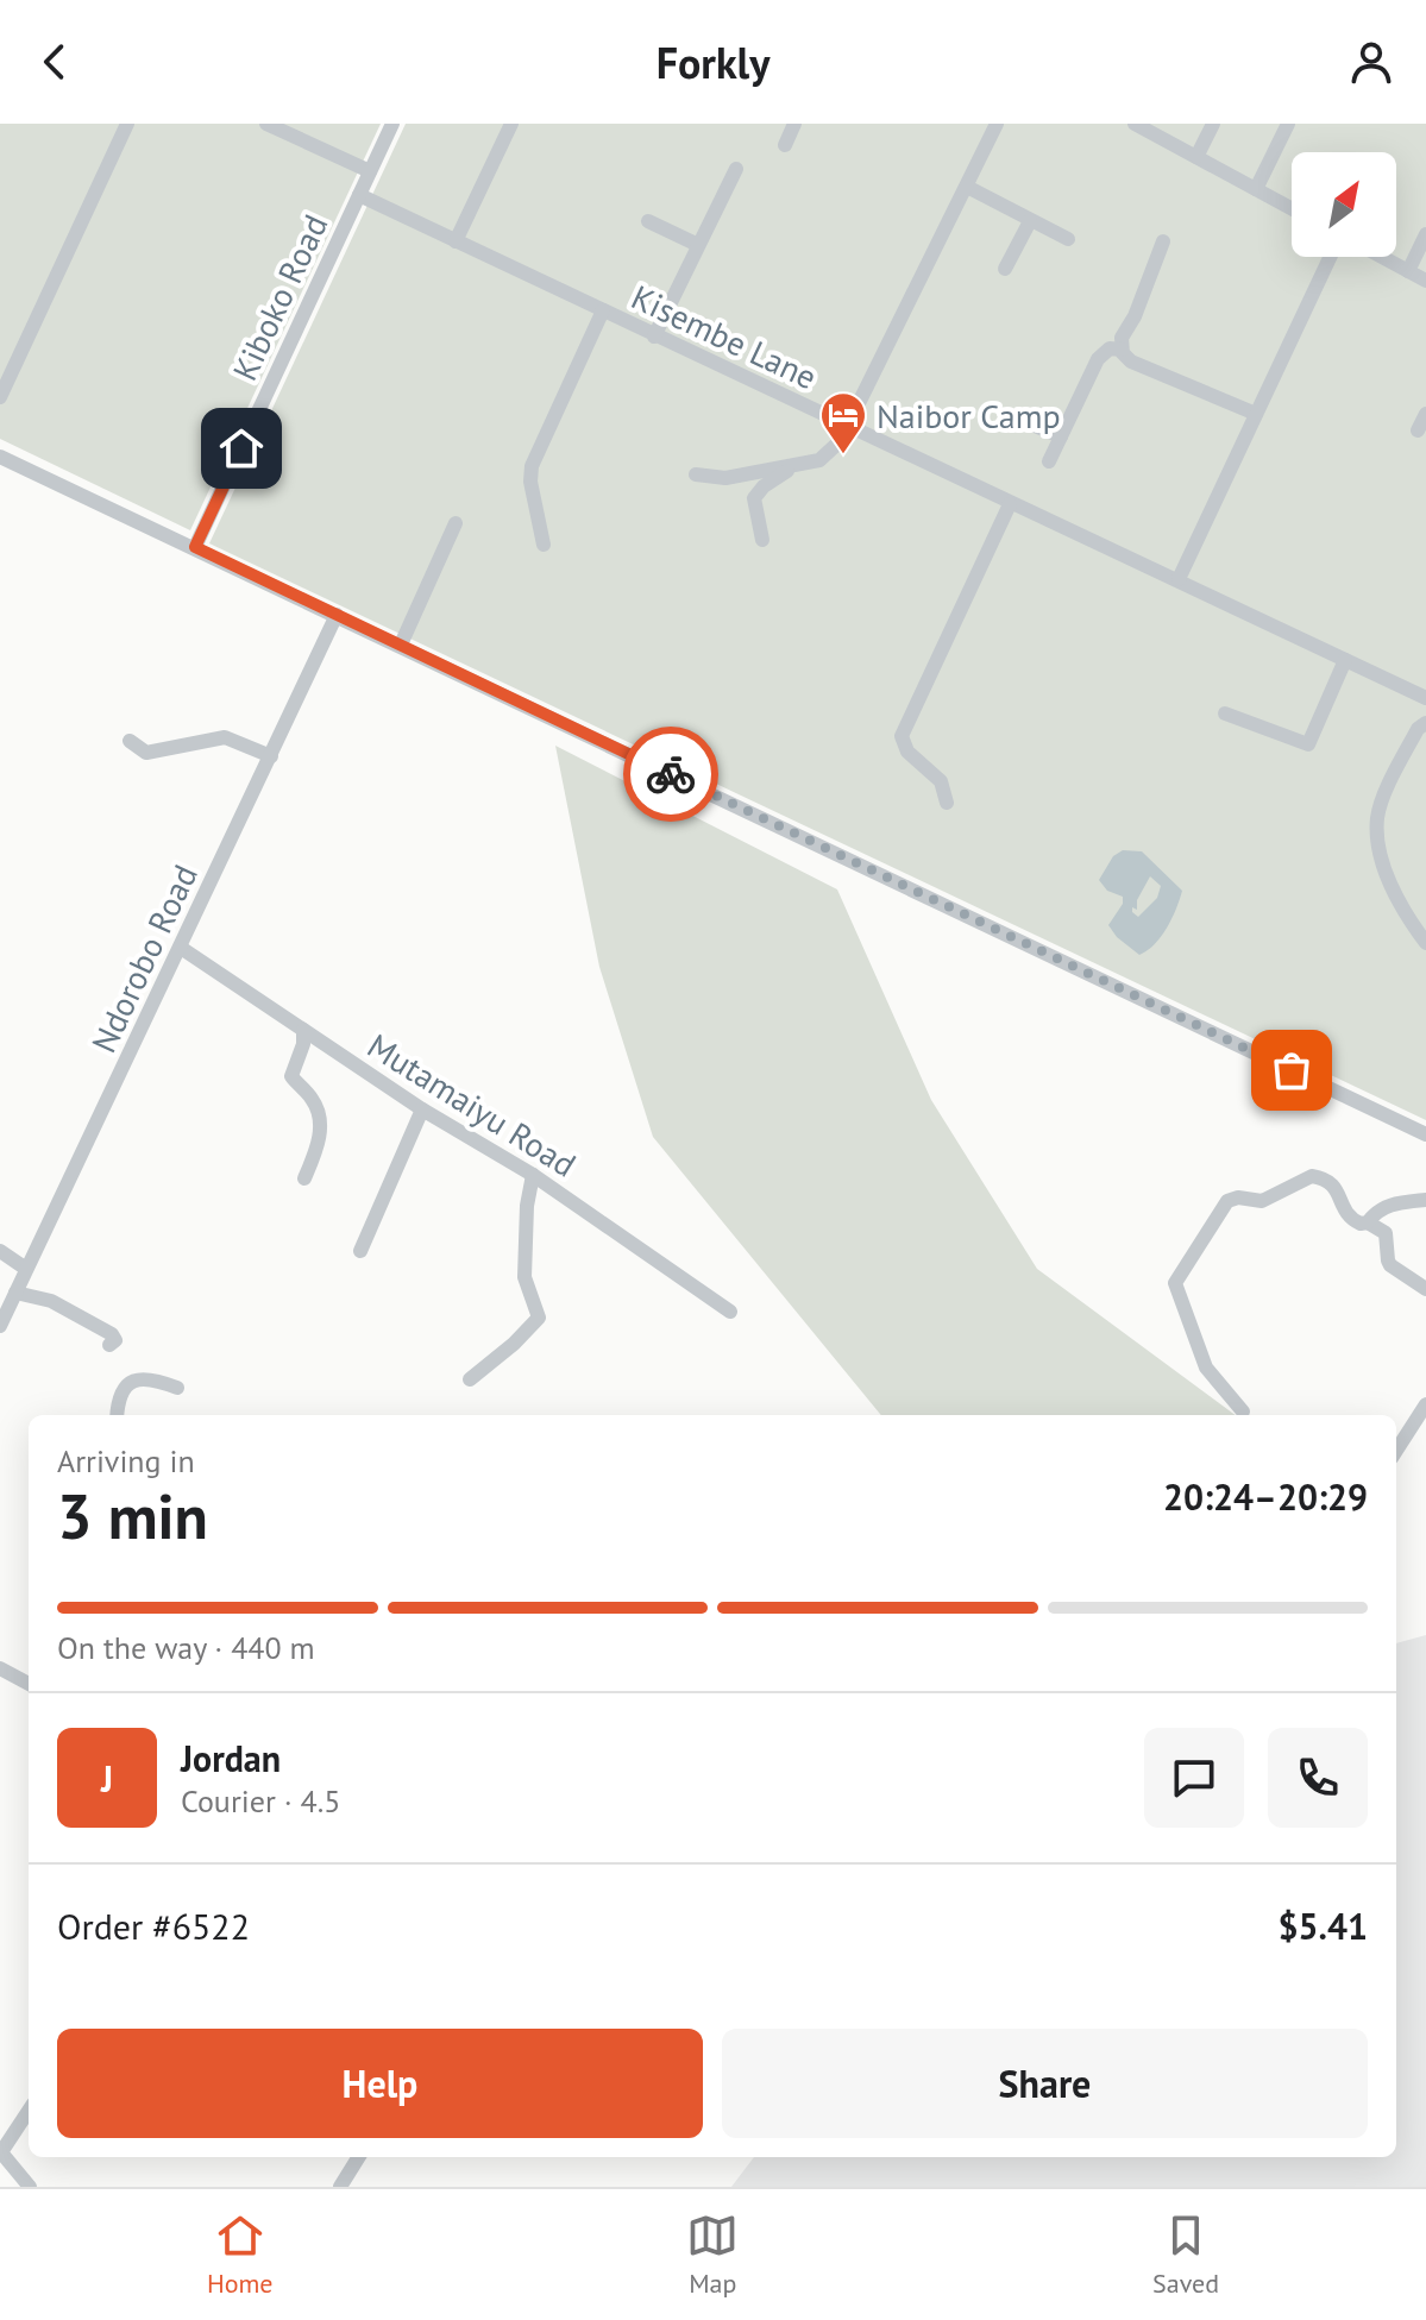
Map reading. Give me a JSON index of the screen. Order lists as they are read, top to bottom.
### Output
{
  "streets": {
    "street": [
      "Kiboko Road",
      "Kisembe Lane",
      "Ndorobo Road",
      "Mutamaiyu Road"
    ]
  },
  "crossings": [
    ["Kiboko Road", "Kisembe Lane"],
    ["Ndorobo Road", "Mutamaiyu Road"]
  ],
  "places": {
    "hotel": ["Naibor Camp"]
  },
  "north": "top right",
  "page": {
    "header": "Forkly",
    "heading": ["3 min", "Arriving in", "20:24–20:29"],
    "panel": [
      "Jordan",
      "Courier · 4.5",
      "Order #6522",
      "$5.41"
    ],
    "bar": "On the way · 440 m",
    "round": "J",
    "buttons": ["Help", "Share"],
    "tabs": ["Home", "Map", "Saved"]
  }
}
